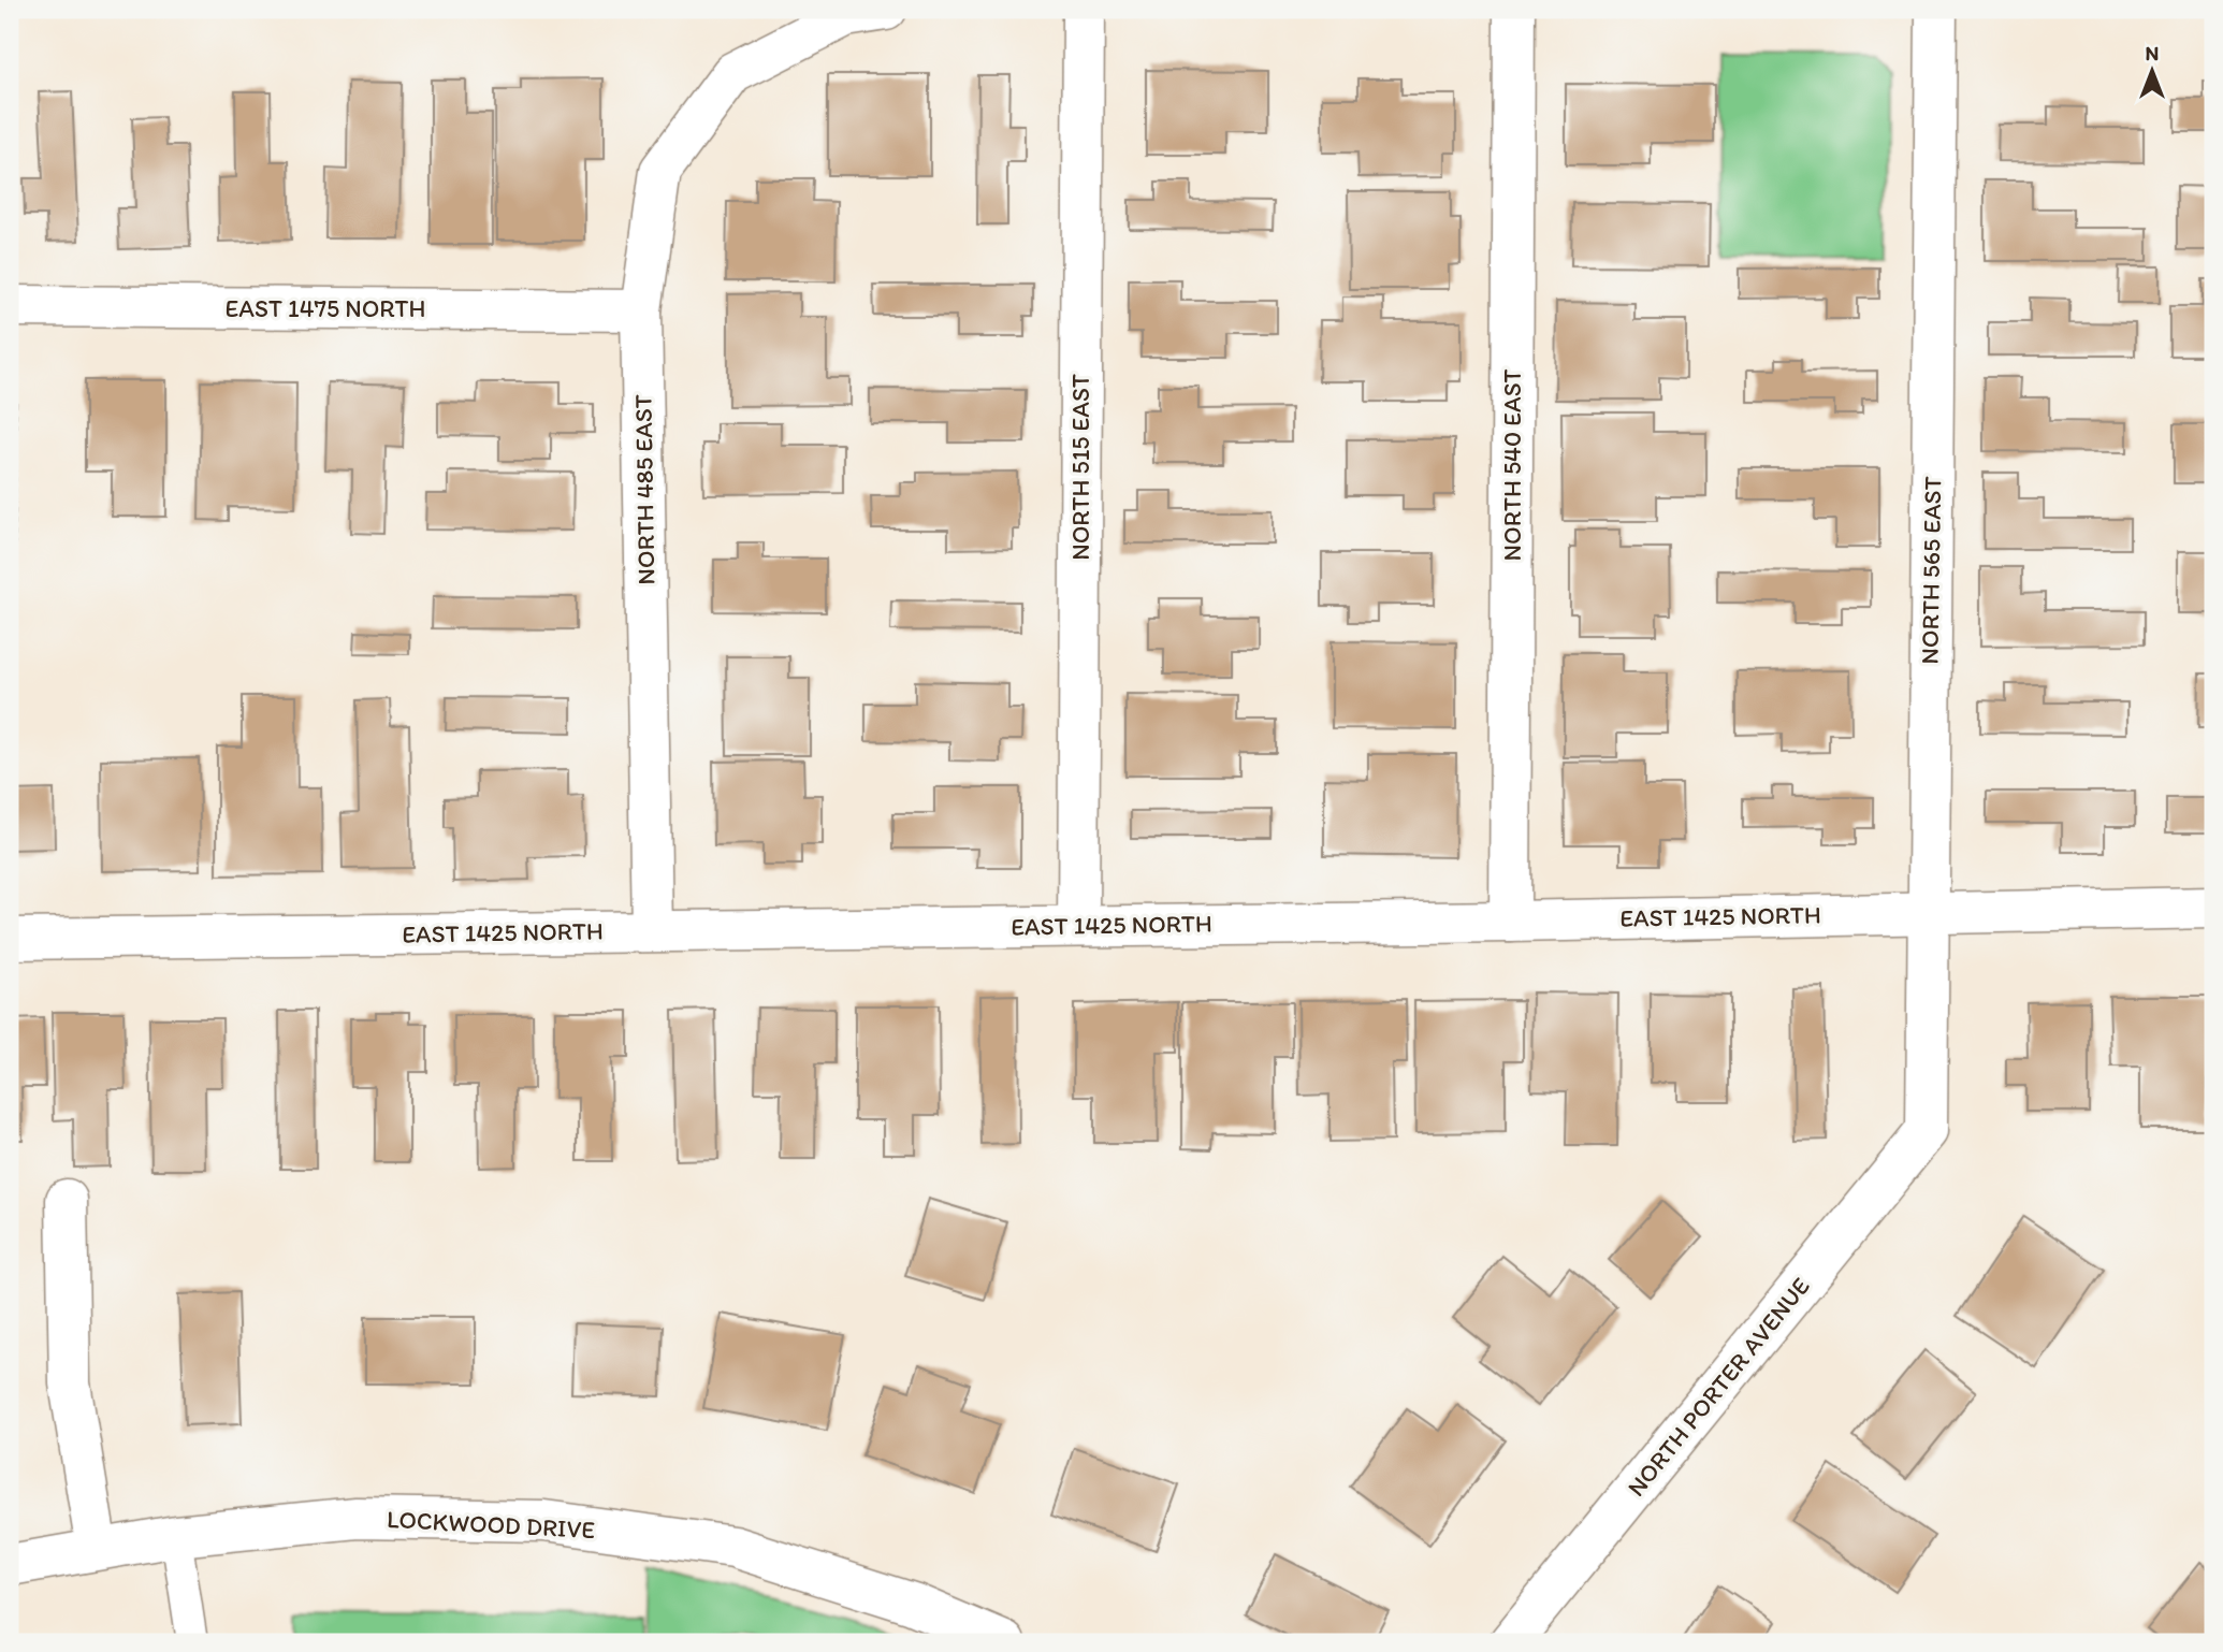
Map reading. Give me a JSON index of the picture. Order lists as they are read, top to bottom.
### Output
{
  "streets": {
    "street": [
      "EAST 1475 NORTH",
      "NORTH 540 EAST",
      "NORTH 515 EAST",
      "NORTH 485 EAST",
      "NORTH 565 EAST",
      "EAST 1425 NORTH",
      "NORTH PORTER AVENUE",
      "LOCKWOOD DRIVE"
    ]
  },
  "crossings": [
    ["EAST 1475 NORTH", "NORTH 485 EAST"],
    ["NORTH 540 EAST", "EAST 1425 NORTH"],
    ["NORTH 515 EAST", "EAST 1425 NORTH"],
    ["NORTH 485 EAST", "EAST 1425 NORTH"],
    ["NORTH 565 EAST", "EAST 1425 NORTH"],
    ["NORTH 565 EAST", "NORTH PORTER AVENUE"]
  ],
  "north": "top"
}
